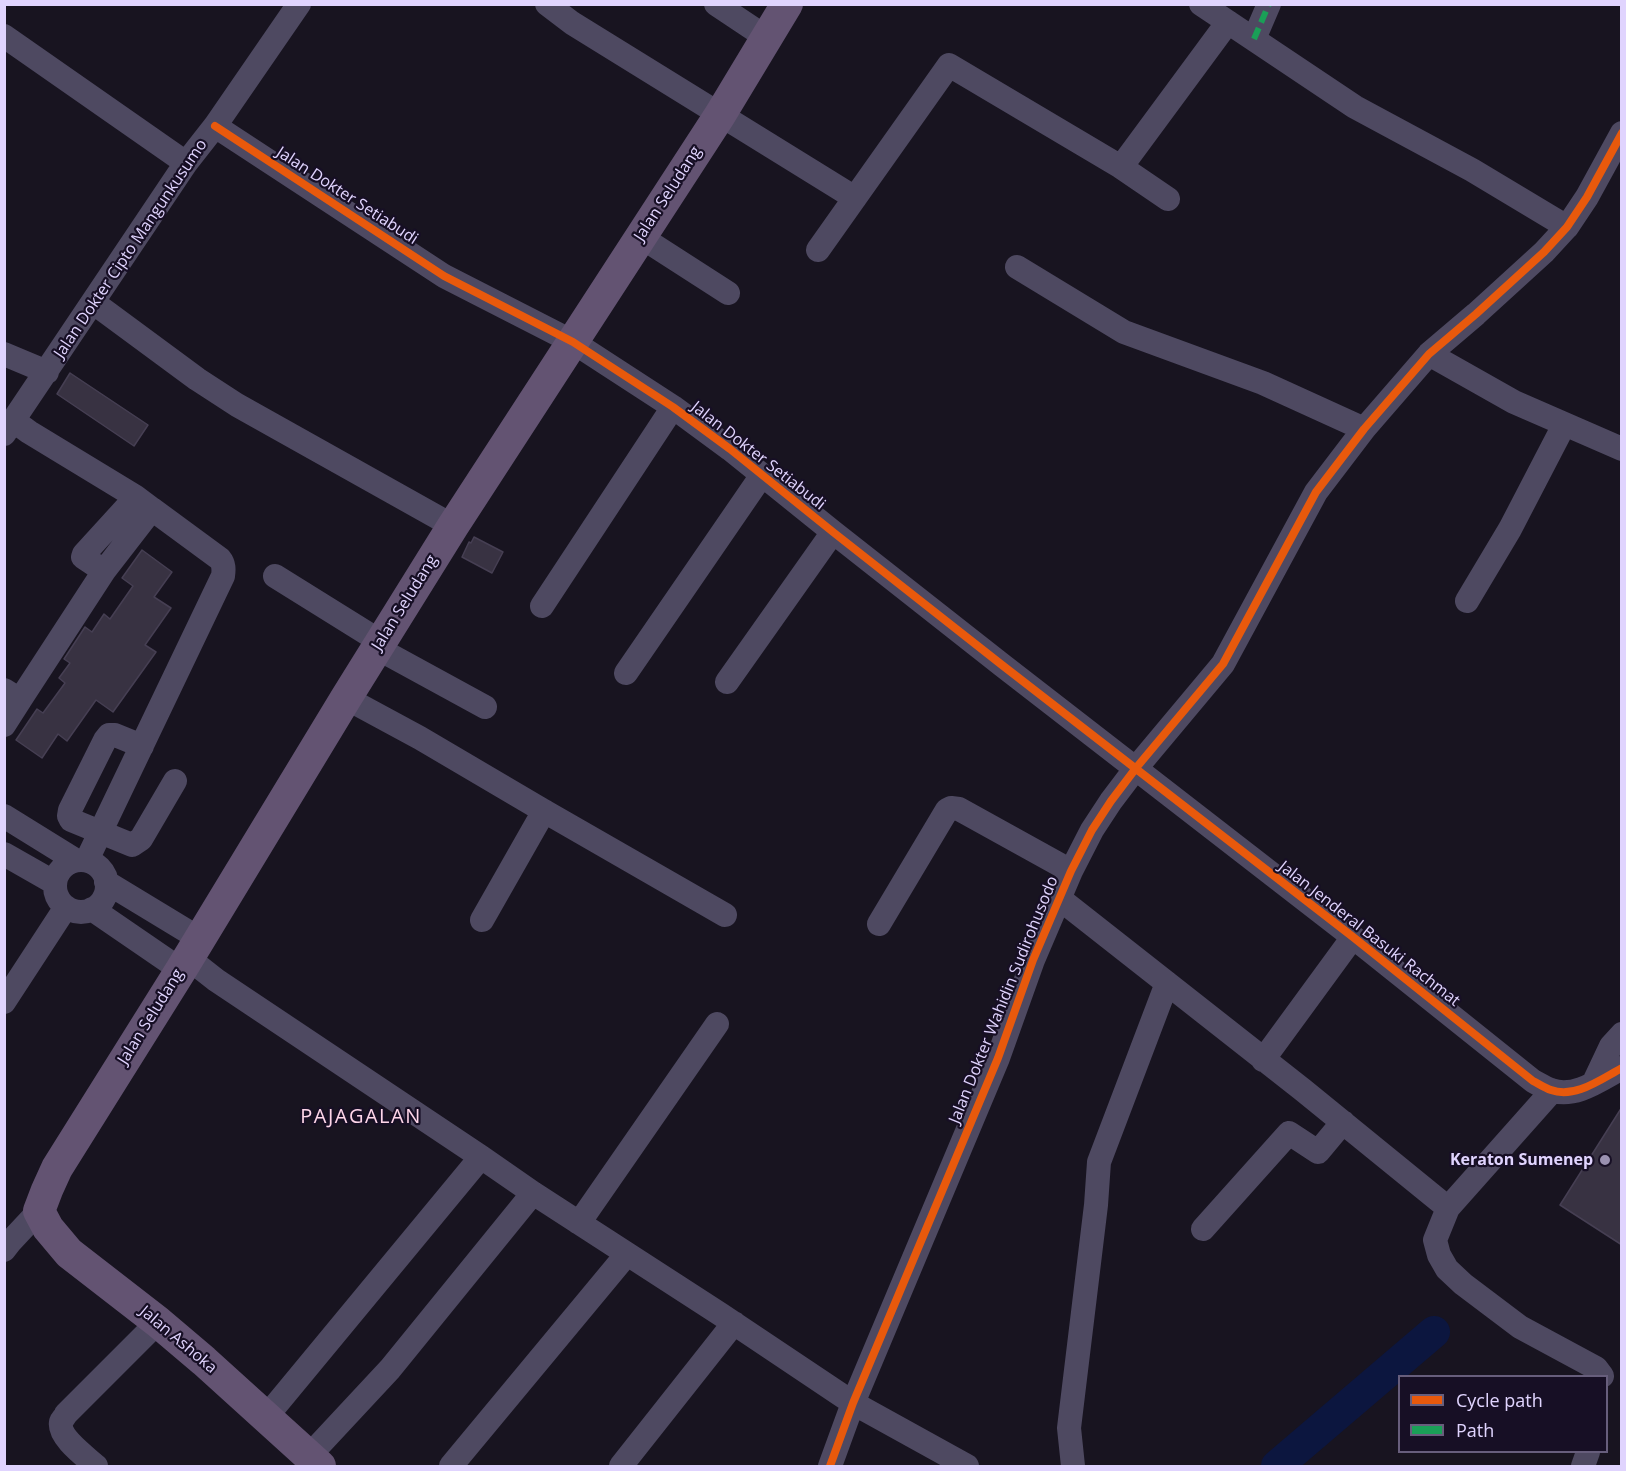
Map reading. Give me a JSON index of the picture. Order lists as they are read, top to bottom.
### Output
{
  "streets": {
    "main road": ["Jalan Seludang", "Jalan Ashoka"],
    "street": [
      "Jalan Dokter Setiabudi",
      "Jalan Dokter Cipto Mangunkusumo",
      "Jalan Jenderal Basuki Rachmat",
      "Jalan Dokter Wahidin Sudirohusodo"
    ]
  },
  "crossings": [
    ["Jalan Seludang", "Jalan Dokter Setiabudi"],
    ["Jalan Seludang", "Jalan Ashoka"],
    ["Jalan Dokter Setiabudi", "Jalan Dokter Cipto Mangunkusumo"],
    ["Jalan Dokter Setiabudi", "Jalan Jenderal Basuki Rachmat"],
    ["Jalan Dokter Setiabudi", "Jalan Dokter Wahidin Sudirohusodo"],
    ["Jalan Jenderal Basuki Rachmat", "Jalan Dokter Wahidin Sudirohusodo"]
  ],
  "districts": ["PAJAGALAN"],
  "places": ["Keraton Sumenep"],
  "legend": ["Cycle path", "Path"]
}
